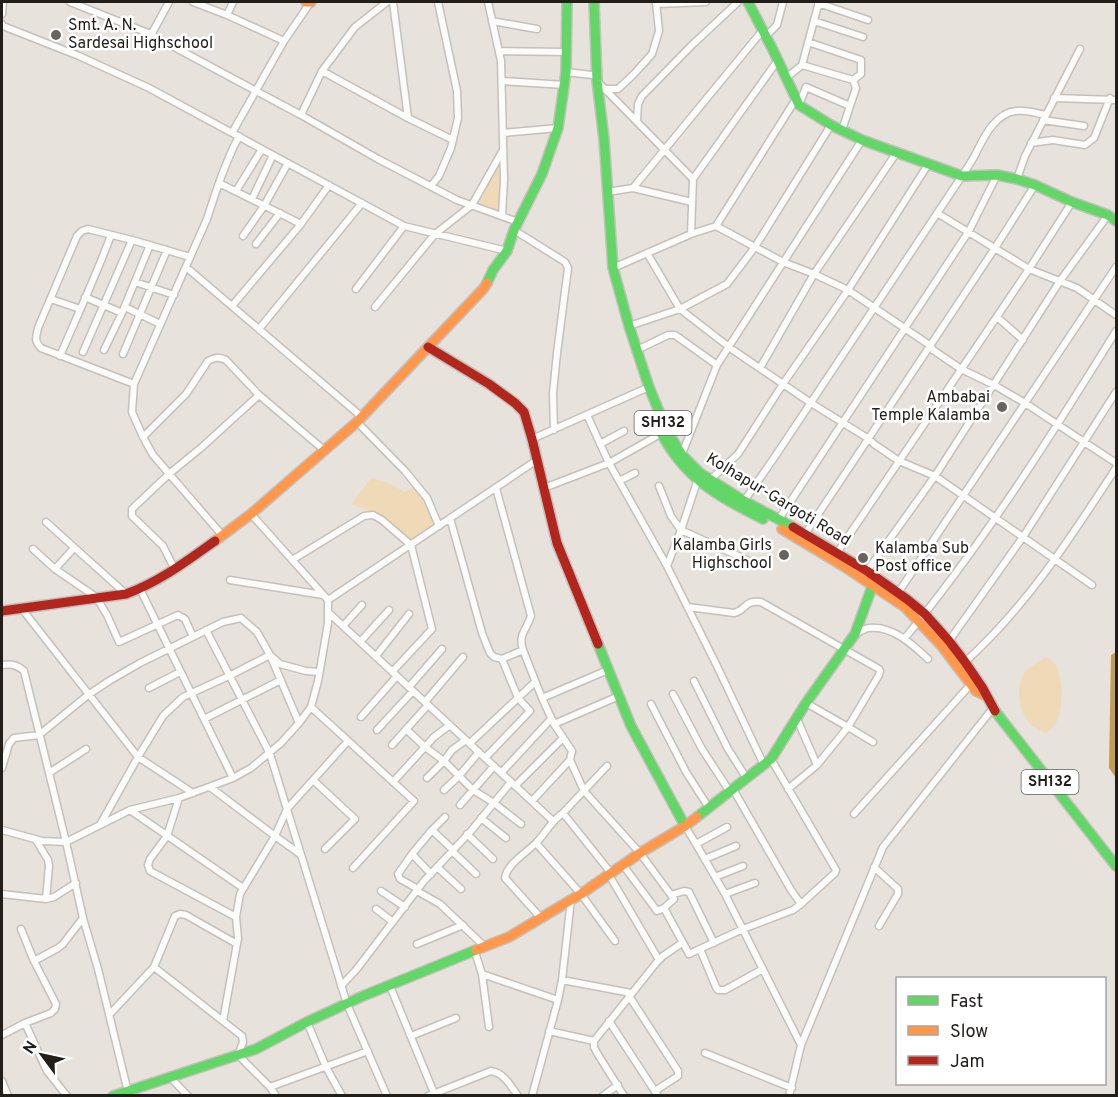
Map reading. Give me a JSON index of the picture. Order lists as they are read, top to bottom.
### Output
{
  "streets": {
    "main road": ["SH132", "Kolhapur-Gargoti Road"]
  },
  "crossings": [
    ["SH132", "Kolhapur-Gargoti Road"]
  ],
  "places": [
    "Smt. A. N. Sardesai Highschool",
    "Ambabai Temple Kalamba",
    "Kalamba Girls Highschool",
    "Kalamba Sub Post office"
  ],
  "legend": ["Fast", "Slow", "Jam"],
  "north": "top left"
}
